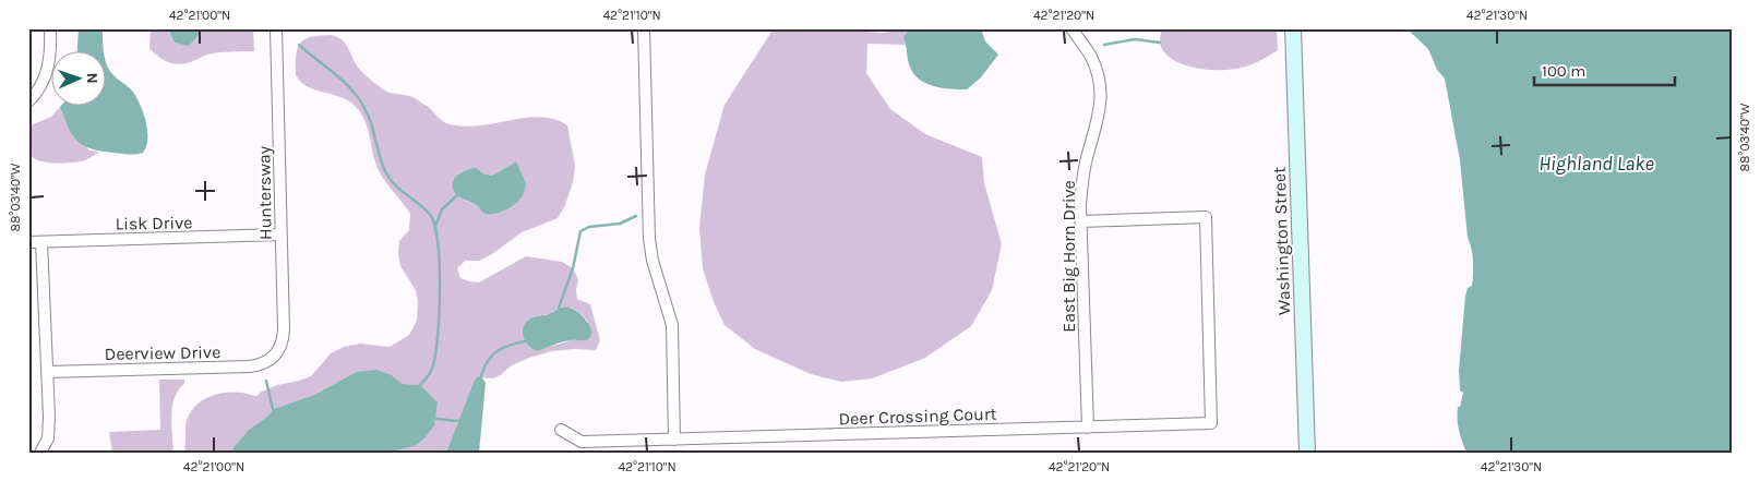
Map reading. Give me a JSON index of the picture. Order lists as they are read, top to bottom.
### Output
{
  "streets": {
    "main road": ["Washington Street"],
    "street": [
      "Huntersway",
      "Lisk Drive",
      "East Big Horn Drive",
      "Deerview Drive",
      "Deer Crossing Court"
    ]
  },
  "crossings": [
    ["Huntersway", "Lisk Drive"],
    ["Huntersway", "Deerview Drive"],
    ["East Big Horn Drive", "Deer Crossing Court"]
  ],
  "water": ["Highland Lake"],
  "scale_bar": "100 m",
  "north": "right",
  "coordinates": [
    "42°21'00\"N",
    "42°21'10\"N",
    "42°21'20\"N",
    "42°21'30\"N",
    "88°03'40\"W"
  ]
}
